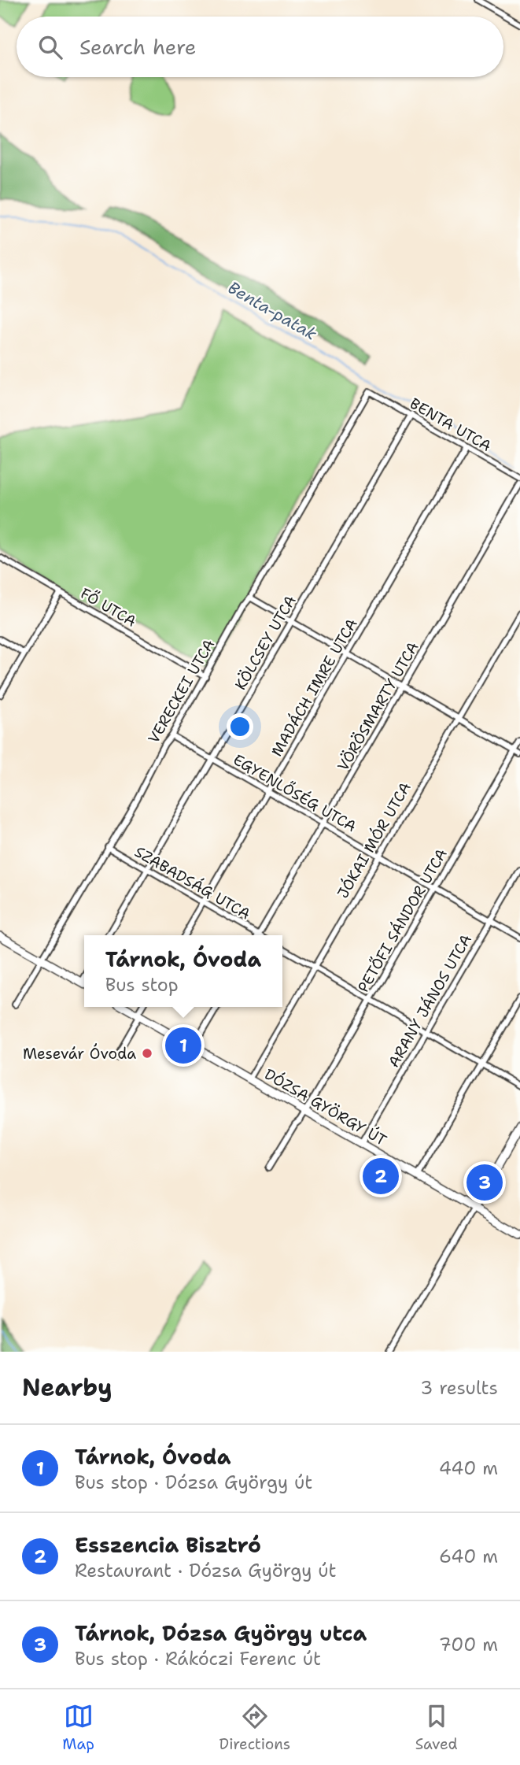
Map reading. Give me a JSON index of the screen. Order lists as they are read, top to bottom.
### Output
{
  "streets": {
    "street": [
      "BENTA UTCA",
      "FŐ UTCA",
      "KÖLCSEY UTCA",
      "MADÁCH IMRE UTCA",
      "VERECKEI UTCA",
      "VÖRÖSMARTY UTCA",
      "EGYENLŐSÉG UTCA",
      "JÓKAI MÓR UTCA",
      "SZABADSÁG UTCA",
      "PETŐFI SÁNDOR UTCA",
      "ARANY JÁNOS UTCA",
      "DÓZSA GYÖRGY ÚT"
    ]
  },
  "crossings": [
    ["BENTA UTCA", "KÖLCSEY UTCA"],
    ["BENTA UTCA", "MADÁCH IMRE UTCA"],
    ["BENTA UTCA", "VERECKEI UTCA"],
    ["FŐ UTCA", "VERECKEI UTCA"],
    ["KÖLCSEY UTCA", "EGYENLŐSÉG UTCA"],
    ["KÖLCSEY UTCA", "SZABADSÁG UTCA"],
    ["MADÁCH IMRE UTCA", "EGYENLŐSÉG UTCA"],
    ["MADÁCH IMRE UTCA", "SZABADSÁG UTCA"],
    ["VERECKEI UTCA", "EGYENLŐSÉG UTCA"],
    ["VERECKEI UTCA", "SZABADSÁG UTCA"],
    ["VÖRÖSMARTY UTCA", "EGYENLŐSÉG UTCA"],
    ["EGYENLŐSÉG UTCA", "JÓKAI MÓR UTCA"],
    ["EGYENLŐSÉG UTCA", "PETŐFI SÁNDOR UTCA"],
    ["EGYENLŐSÉG UTCA", "ARANY JÁNOS UTCA"],
    ["JÓKAI MÓR UTCA", "DÓZSA GYÖRGY ÚT"],
    ["PETŐFI SÁNDOR UTCA", "DÓZSA GYÖRGY ÚT"],
    ["ARANY JÁNOS UTCA", "DÓZSA GYÖRGY ÚT"]
  ],
  "water": ["Benta-patak"],
  "places": ["Mesevár Óvoda"],
  "page": {
    "search": "Search here",
    "popup": ["Tárnok, Óvoda", "Bus stop"],
    "pins": ["1", "2", "3"],
    "heading": ["Nearby", "3 results"],
    "list": [
      {
        "mark": "1",
        "name": "Tárnok, Óvoda",
        "note": "Bus stop · Dózsa György út",
        "value": "440 m"
      },
      {
        "mark": "2",
        "name": "Esszencia Bisztró",
        "note": "Restaurant · Dózsa György út",
        "value": "640 m"
      },
      {
        "mark": "3",
        "name": "Tárnok, Dózsa György utca",
        "note": "Bus stop · Rákóczi Ferenc út",
        "value": "700 m"
      }
    ],
    "nav": ["Map", "Directions", "Saved"]
  }
}
